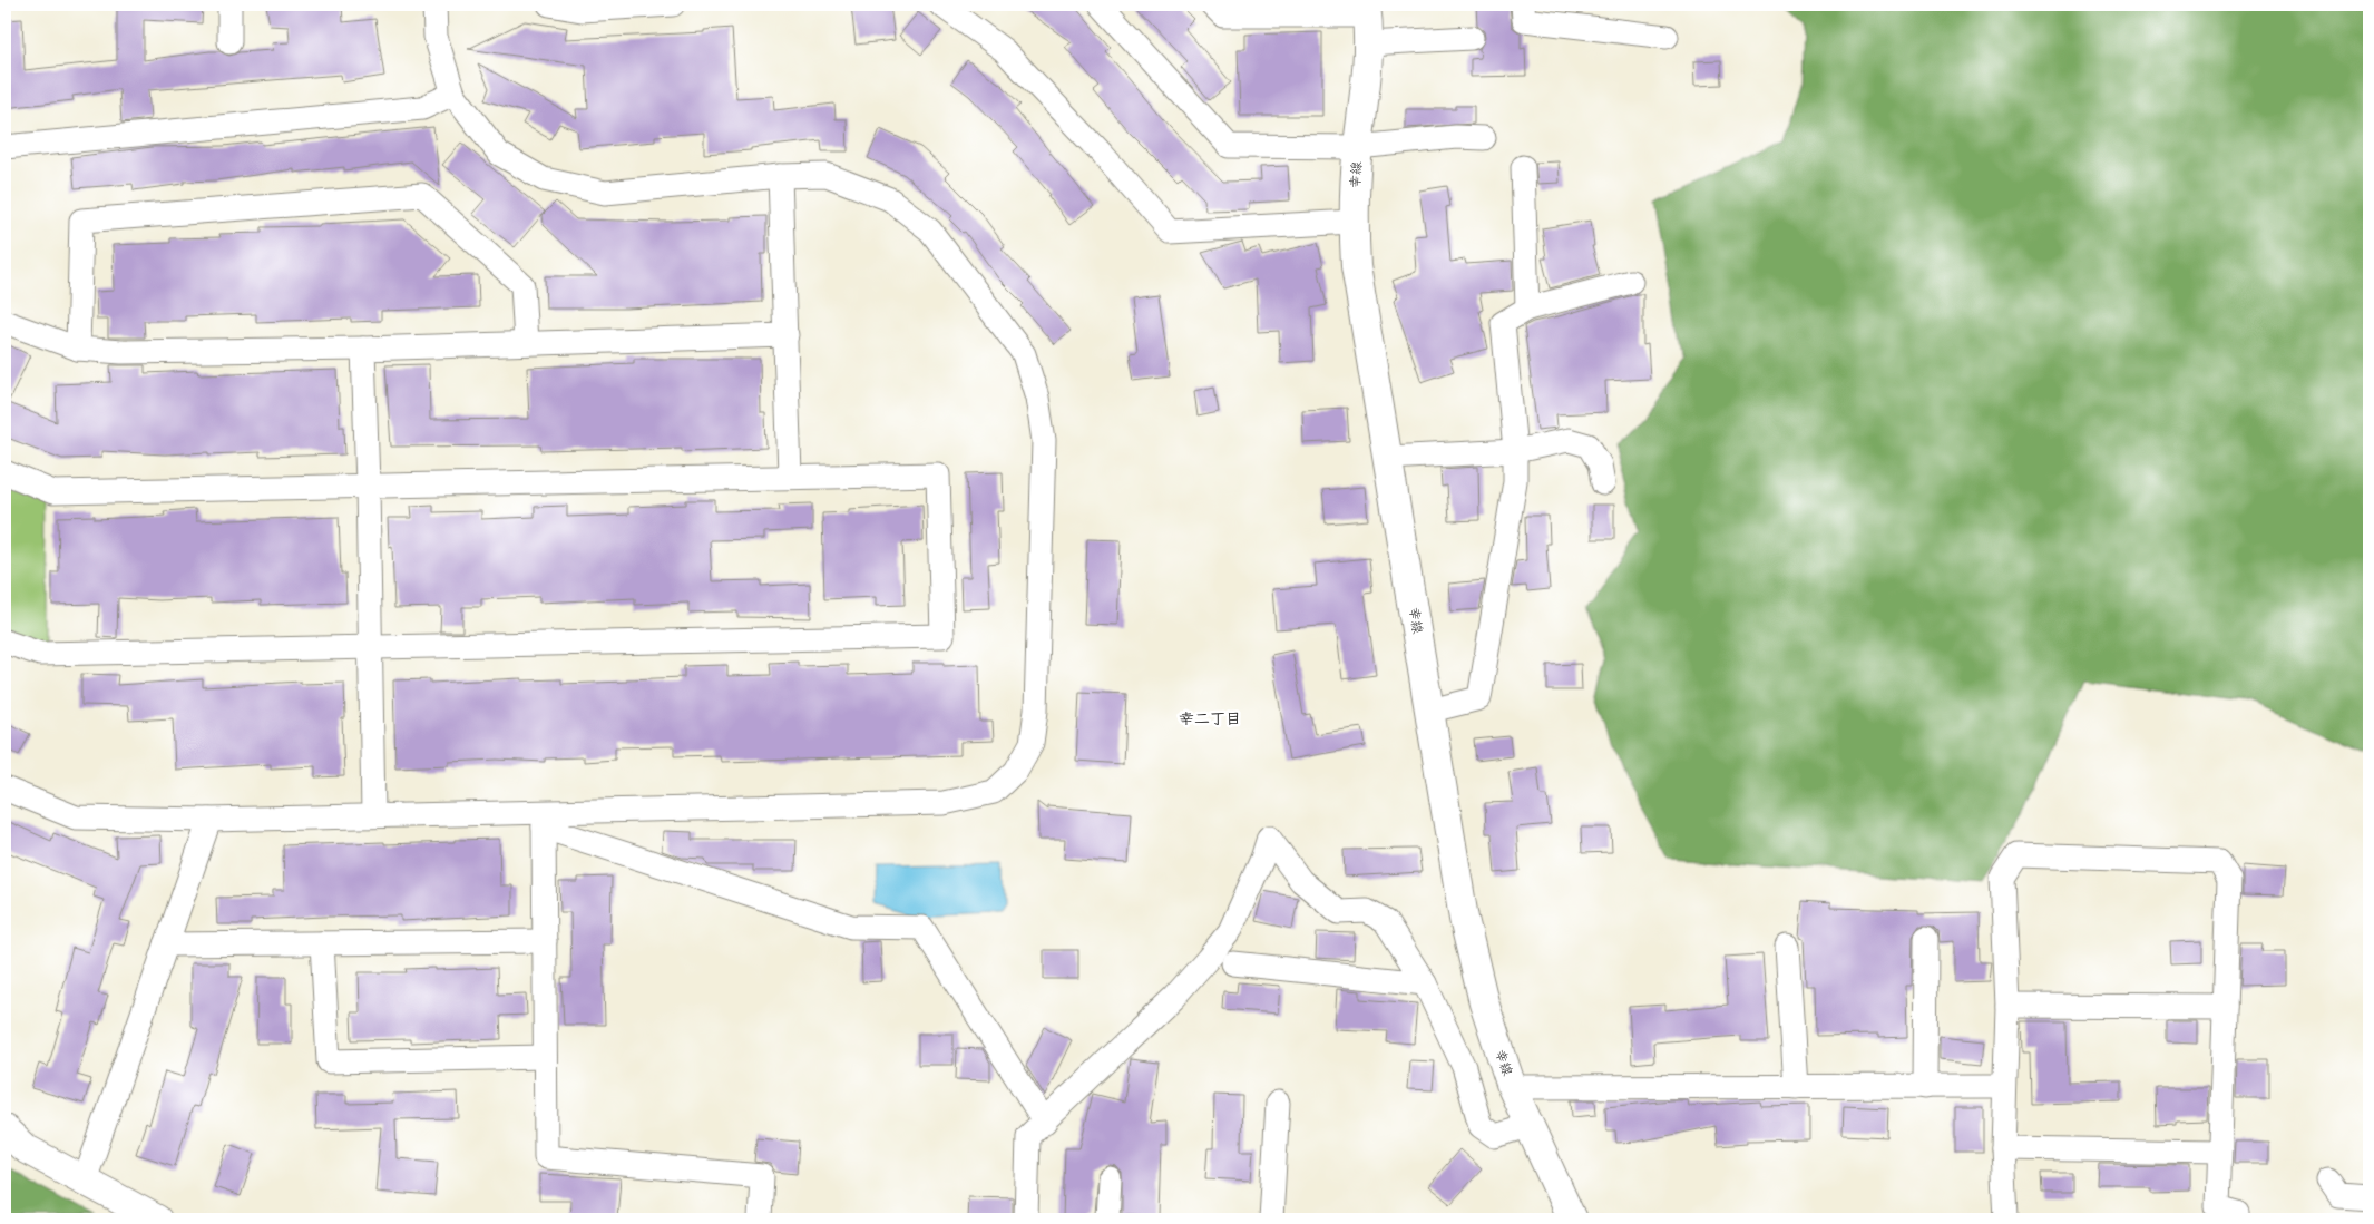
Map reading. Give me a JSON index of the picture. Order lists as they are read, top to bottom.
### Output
{
  "streets": {
    "street": ["幸線"]
  },
  "districts": ["幸二丁目"]
}
